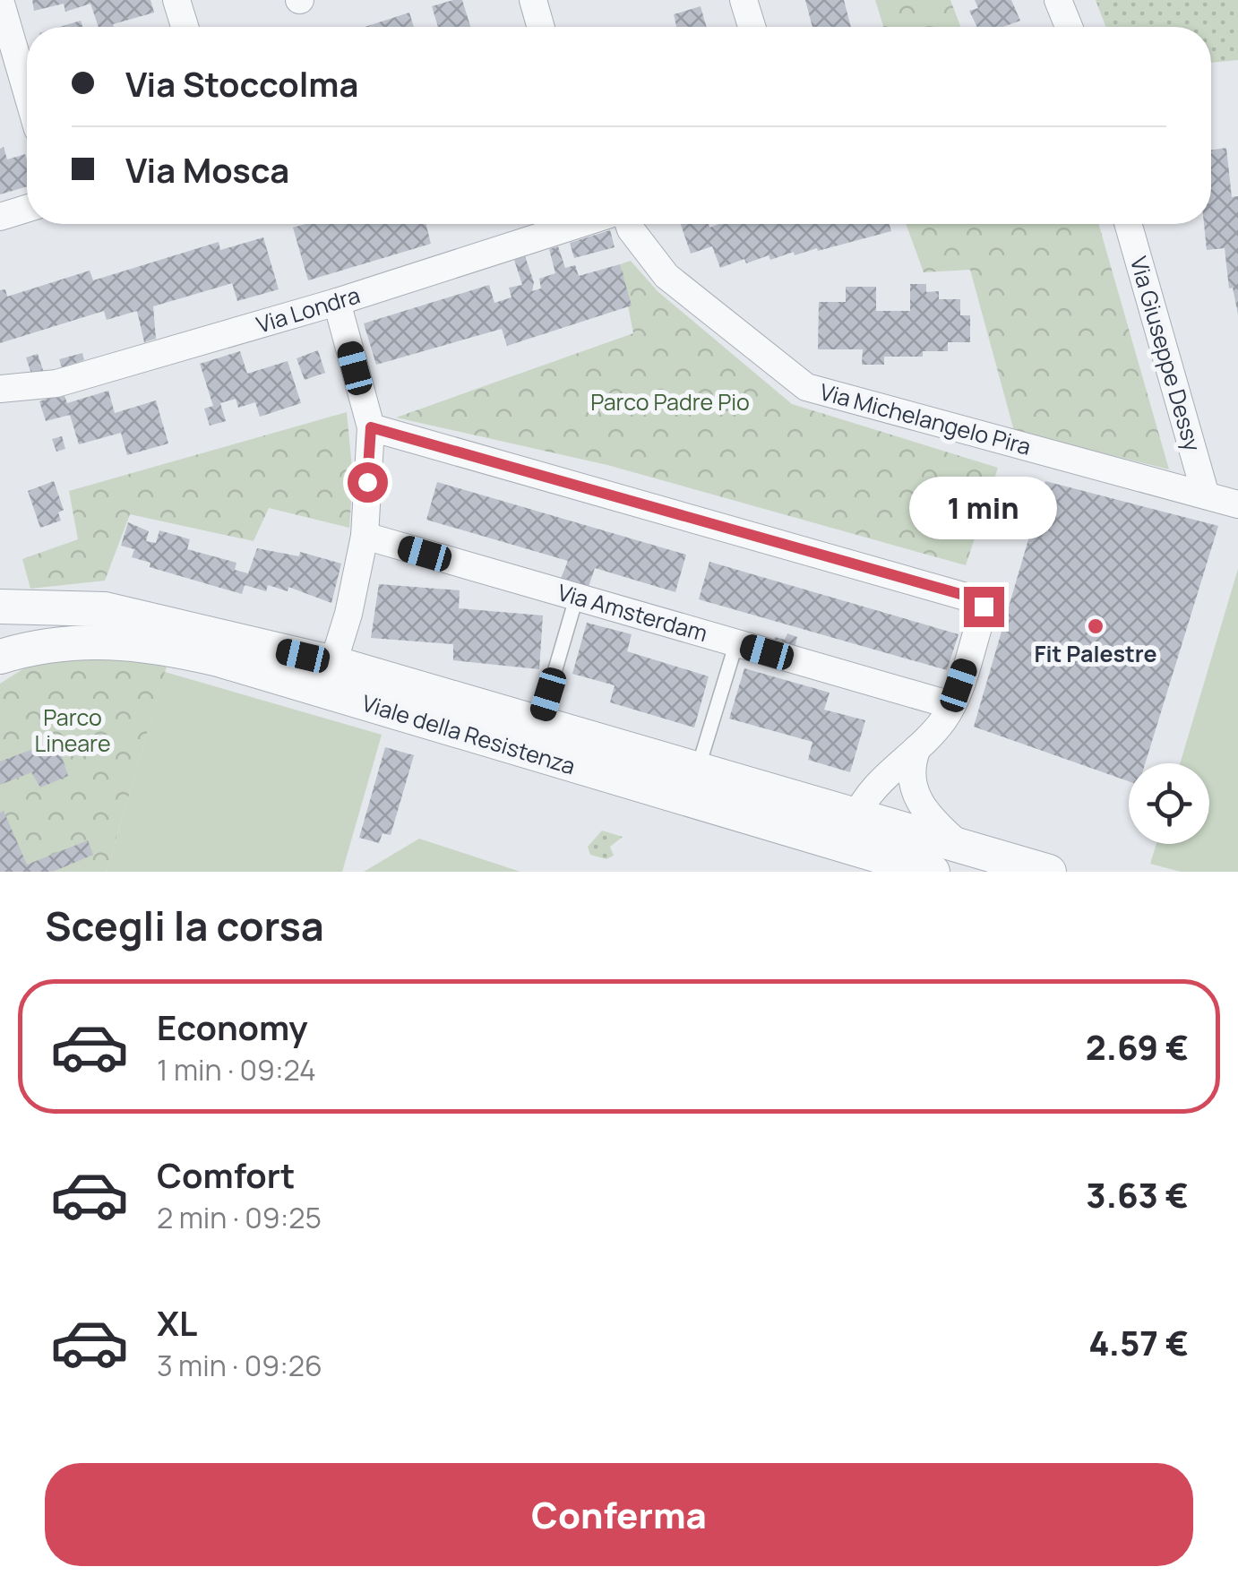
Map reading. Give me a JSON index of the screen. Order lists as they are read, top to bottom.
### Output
{
  "streets": {
    "street": [
      "Via Londra",
      "Via Giuseppe Dessy",
      "Via Michelangelo Pira",
      "Via Amsterdam",
      "Viale della Resistenza"
    ]
  },
  "crossings": [
    ["Via Giuseppe Dessy", "Via Michelangelo Pira"]
  ],
  "parks": ["Parco Padre Pio", "Parco Lineare"],
  "places": ["Fit Palestre"],
  "page": {
    "banner": ["Via Stoccolma", "Via Mosca"],
    "bubble": "1 min",
    "heading": "Scegli la corsa",
    "list": [
      {
        "name": "Economy",
        "note": "1 min · 09:24",
        "value": "2.69 €"
      },
      {
        "name": "Comfort",
        "note": "2 min · 09:25",
        "value": "3.63 €"
      },
      {
        "name": "XL",
        "note": "3 min · 09:26",
        "value": "4.57 €"
      }
    ],
    "buttons": "Conferma"
  }
}
